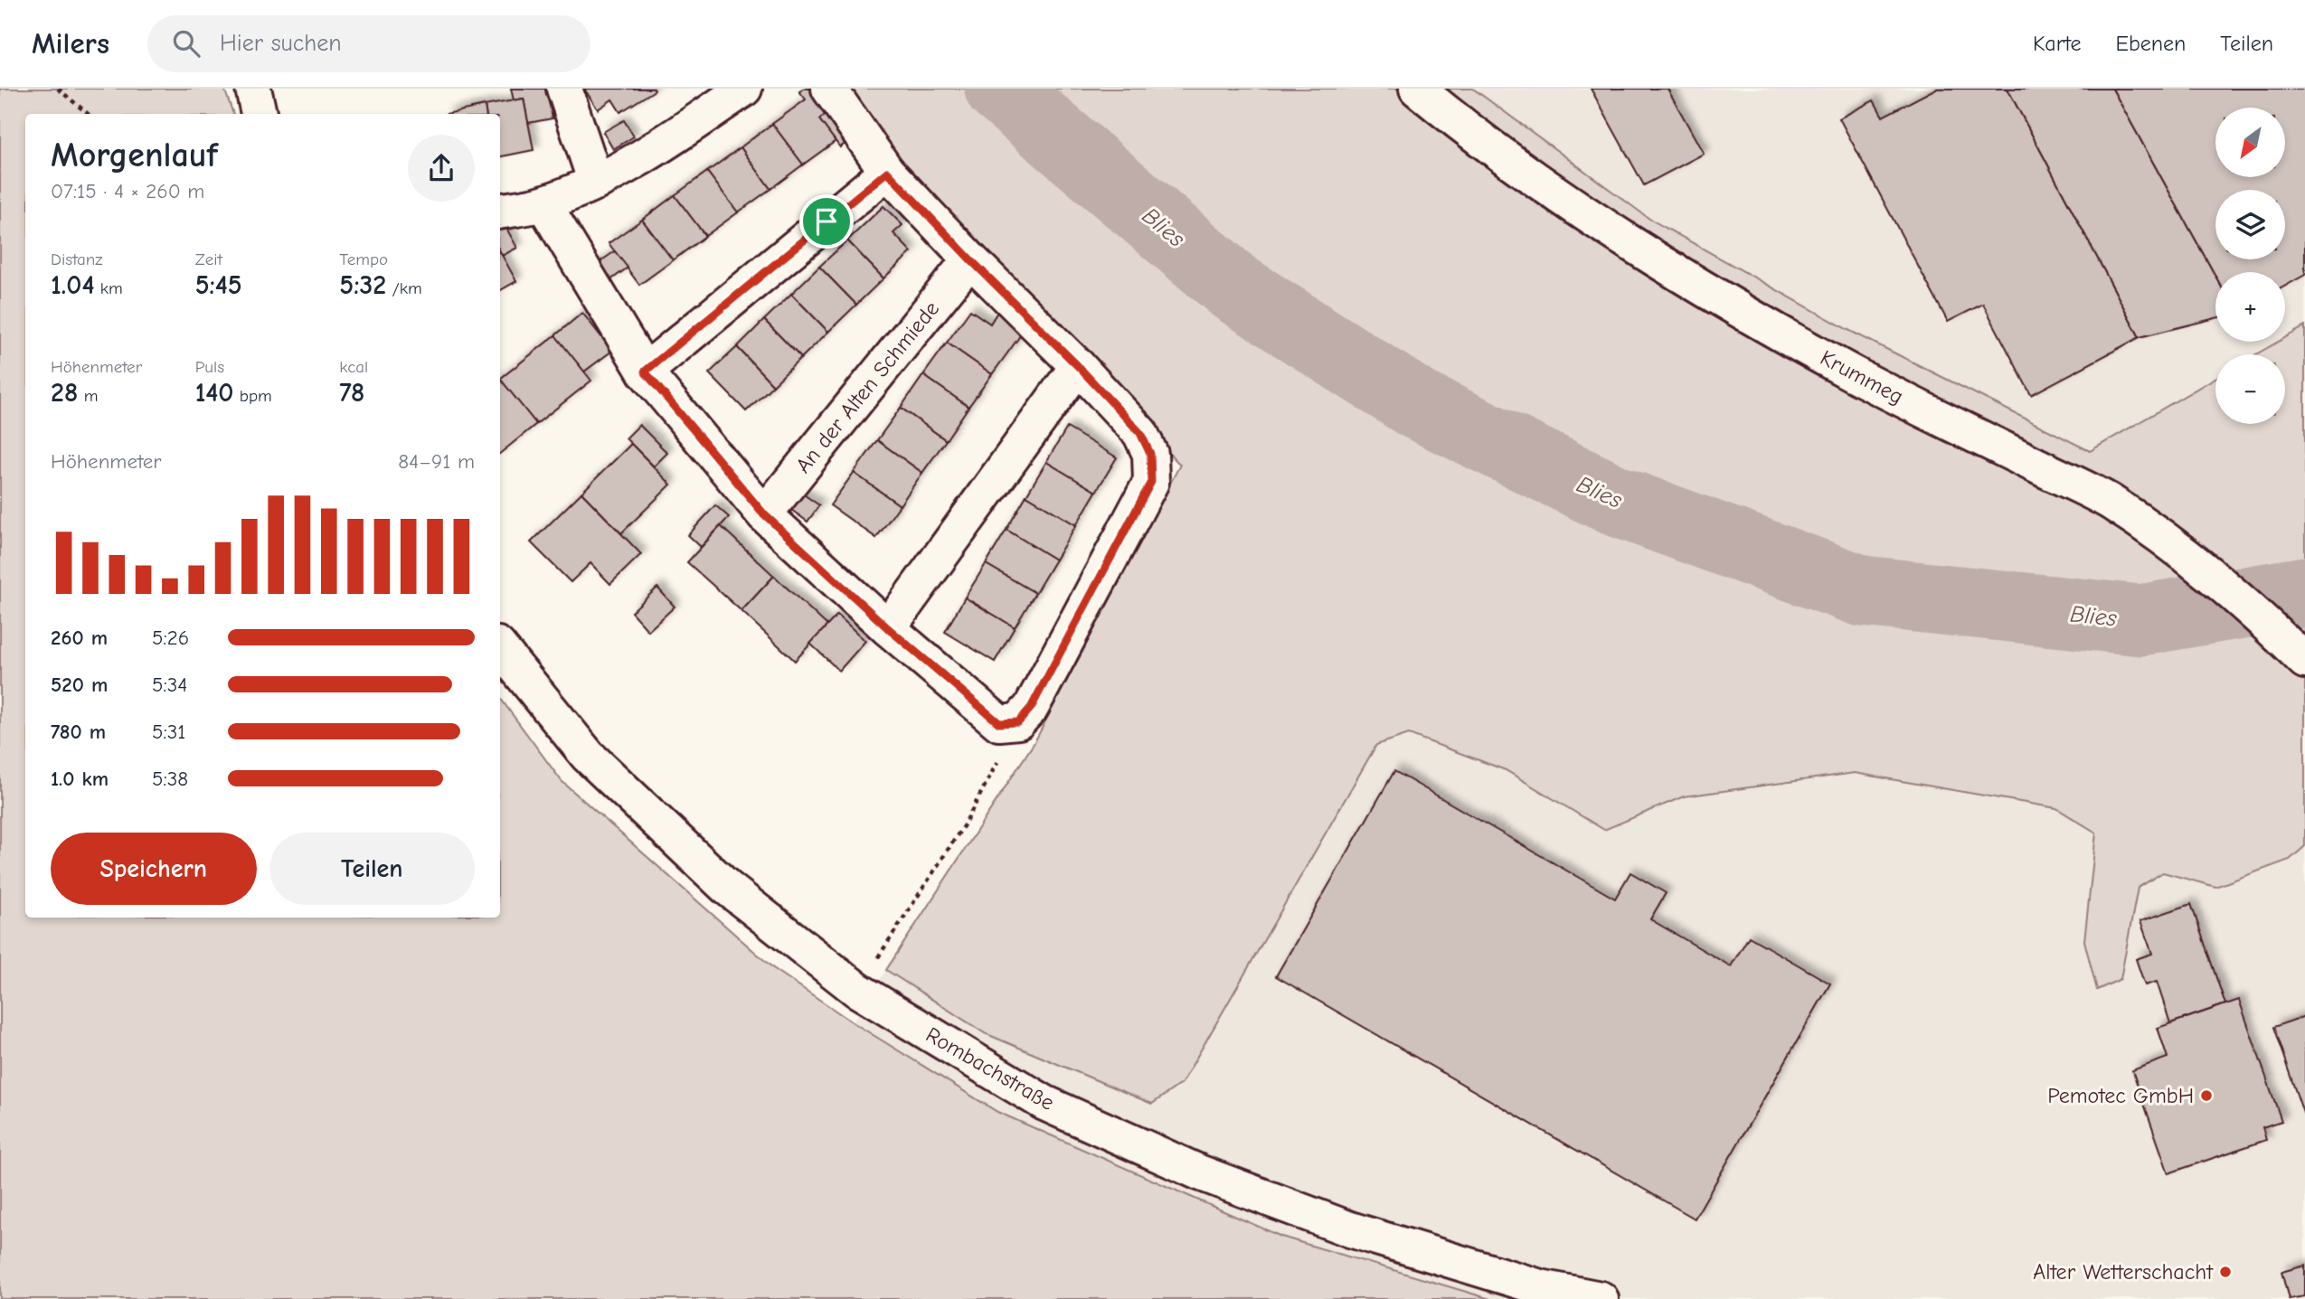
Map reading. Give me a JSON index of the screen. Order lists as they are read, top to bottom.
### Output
{
  "streets": {
    "street": ["Krummeg", "An der Alten Schmiede", "Rombachstraße"]
  },
  "water": ["Blies"],
  "places": ["Pemotec GmbH", "Alter Wetterschacht"],
  "north": "bottom left",
  "page": {
    "header": "Milers",
    "search": "Hier suchen",
    "nav": ["Karte", "Ebenen", "Teilen"],
    "map_buttons": ["+", "−"],
    "heading": ["Morgenlauf", "07:15 · 4 × 260 m"],
    "stats": [
      ["Distanz", "1.04 km"],
      ["Zeit", "5:45"],
      ["Tempo", "5:32 /km"],
      ["Höhenmeter", "28 m"],
      ["Puls", "140 bpm"],
      ["kcal", "78"]
    ],
    "chart": ["Höhenmeter", "84–91 m"],
    "list": [
      {
        "name": "260 m",
        "note": "5:26"
      },
      {
        "name": "520 m",
        "note": "5:34"
      },
      {
        "name": "780 m",
        "note": "5:31"
      },
      {
        "name": "1.0 km",
        "note": "5:38"
      }
    ],
    "buttons": ["Speichern", "Teilen"]
  }
}
